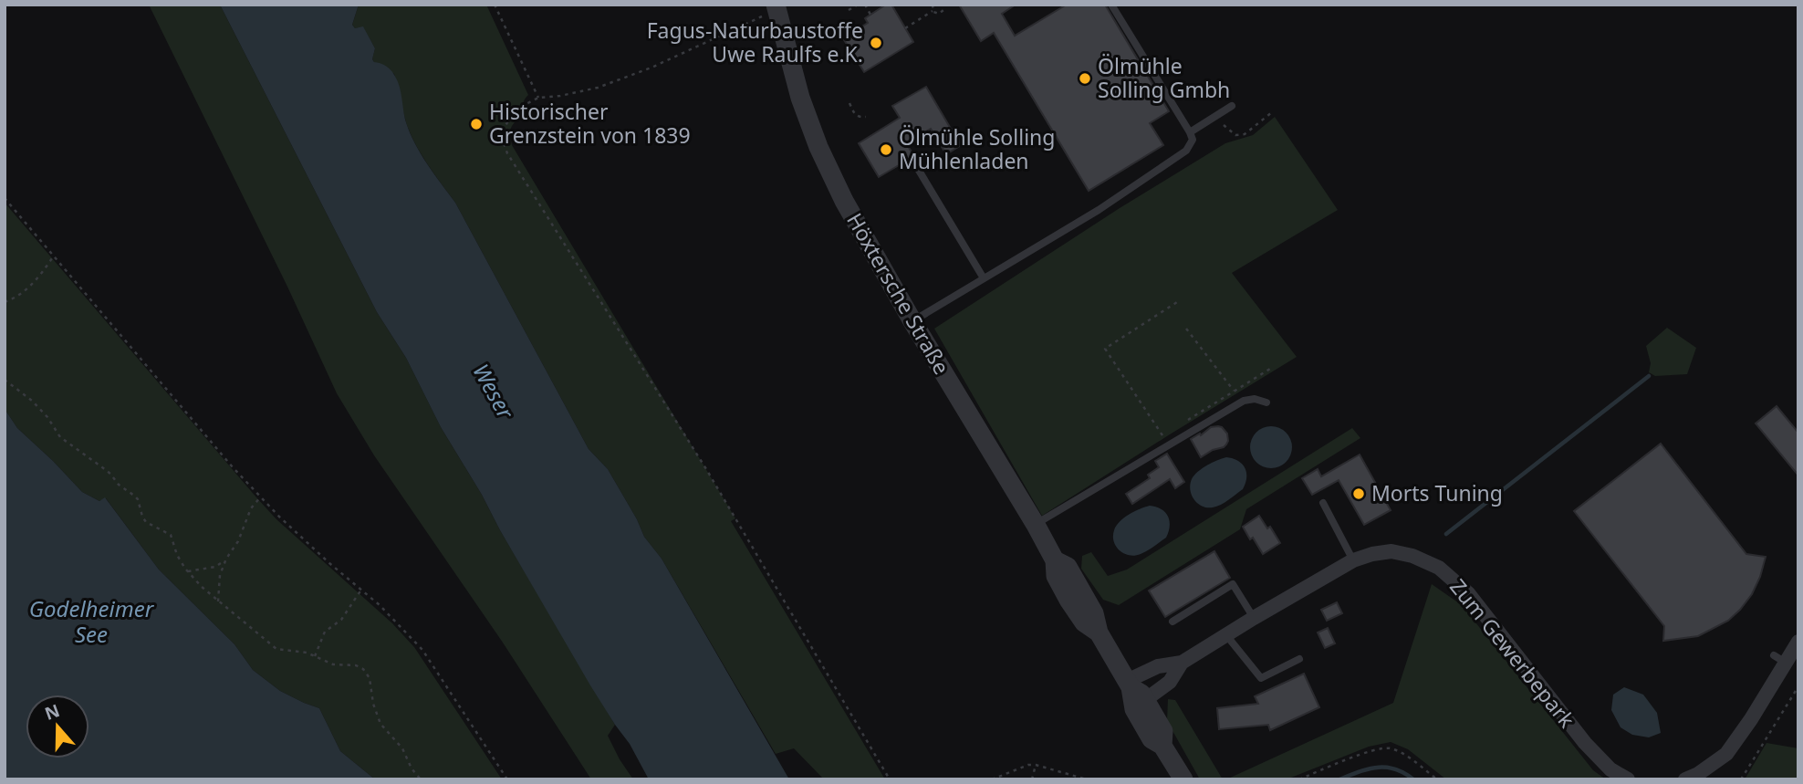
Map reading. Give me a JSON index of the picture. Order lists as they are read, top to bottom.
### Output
{
  "streets": {
    "street": ["Höxtersche Straße", "Zum Gewerbepark"]
  },
  "crossings": [
    ["Höxtersche Straße", "Zum Gewerbepark"]
  ],
  "water": ["Weser", "Godelheimer See"],
  "places": [
    "Fagus-Naturbaustoffe Uwe Raulfs e.K.",
    "Ölmühle Solling Gmbh",
    "Historischer Grenzstein von 1839",
    "Ölmühle Solling Mühlenladen",
    "Morts Tuning"
  ],
  "north": "top"
}
